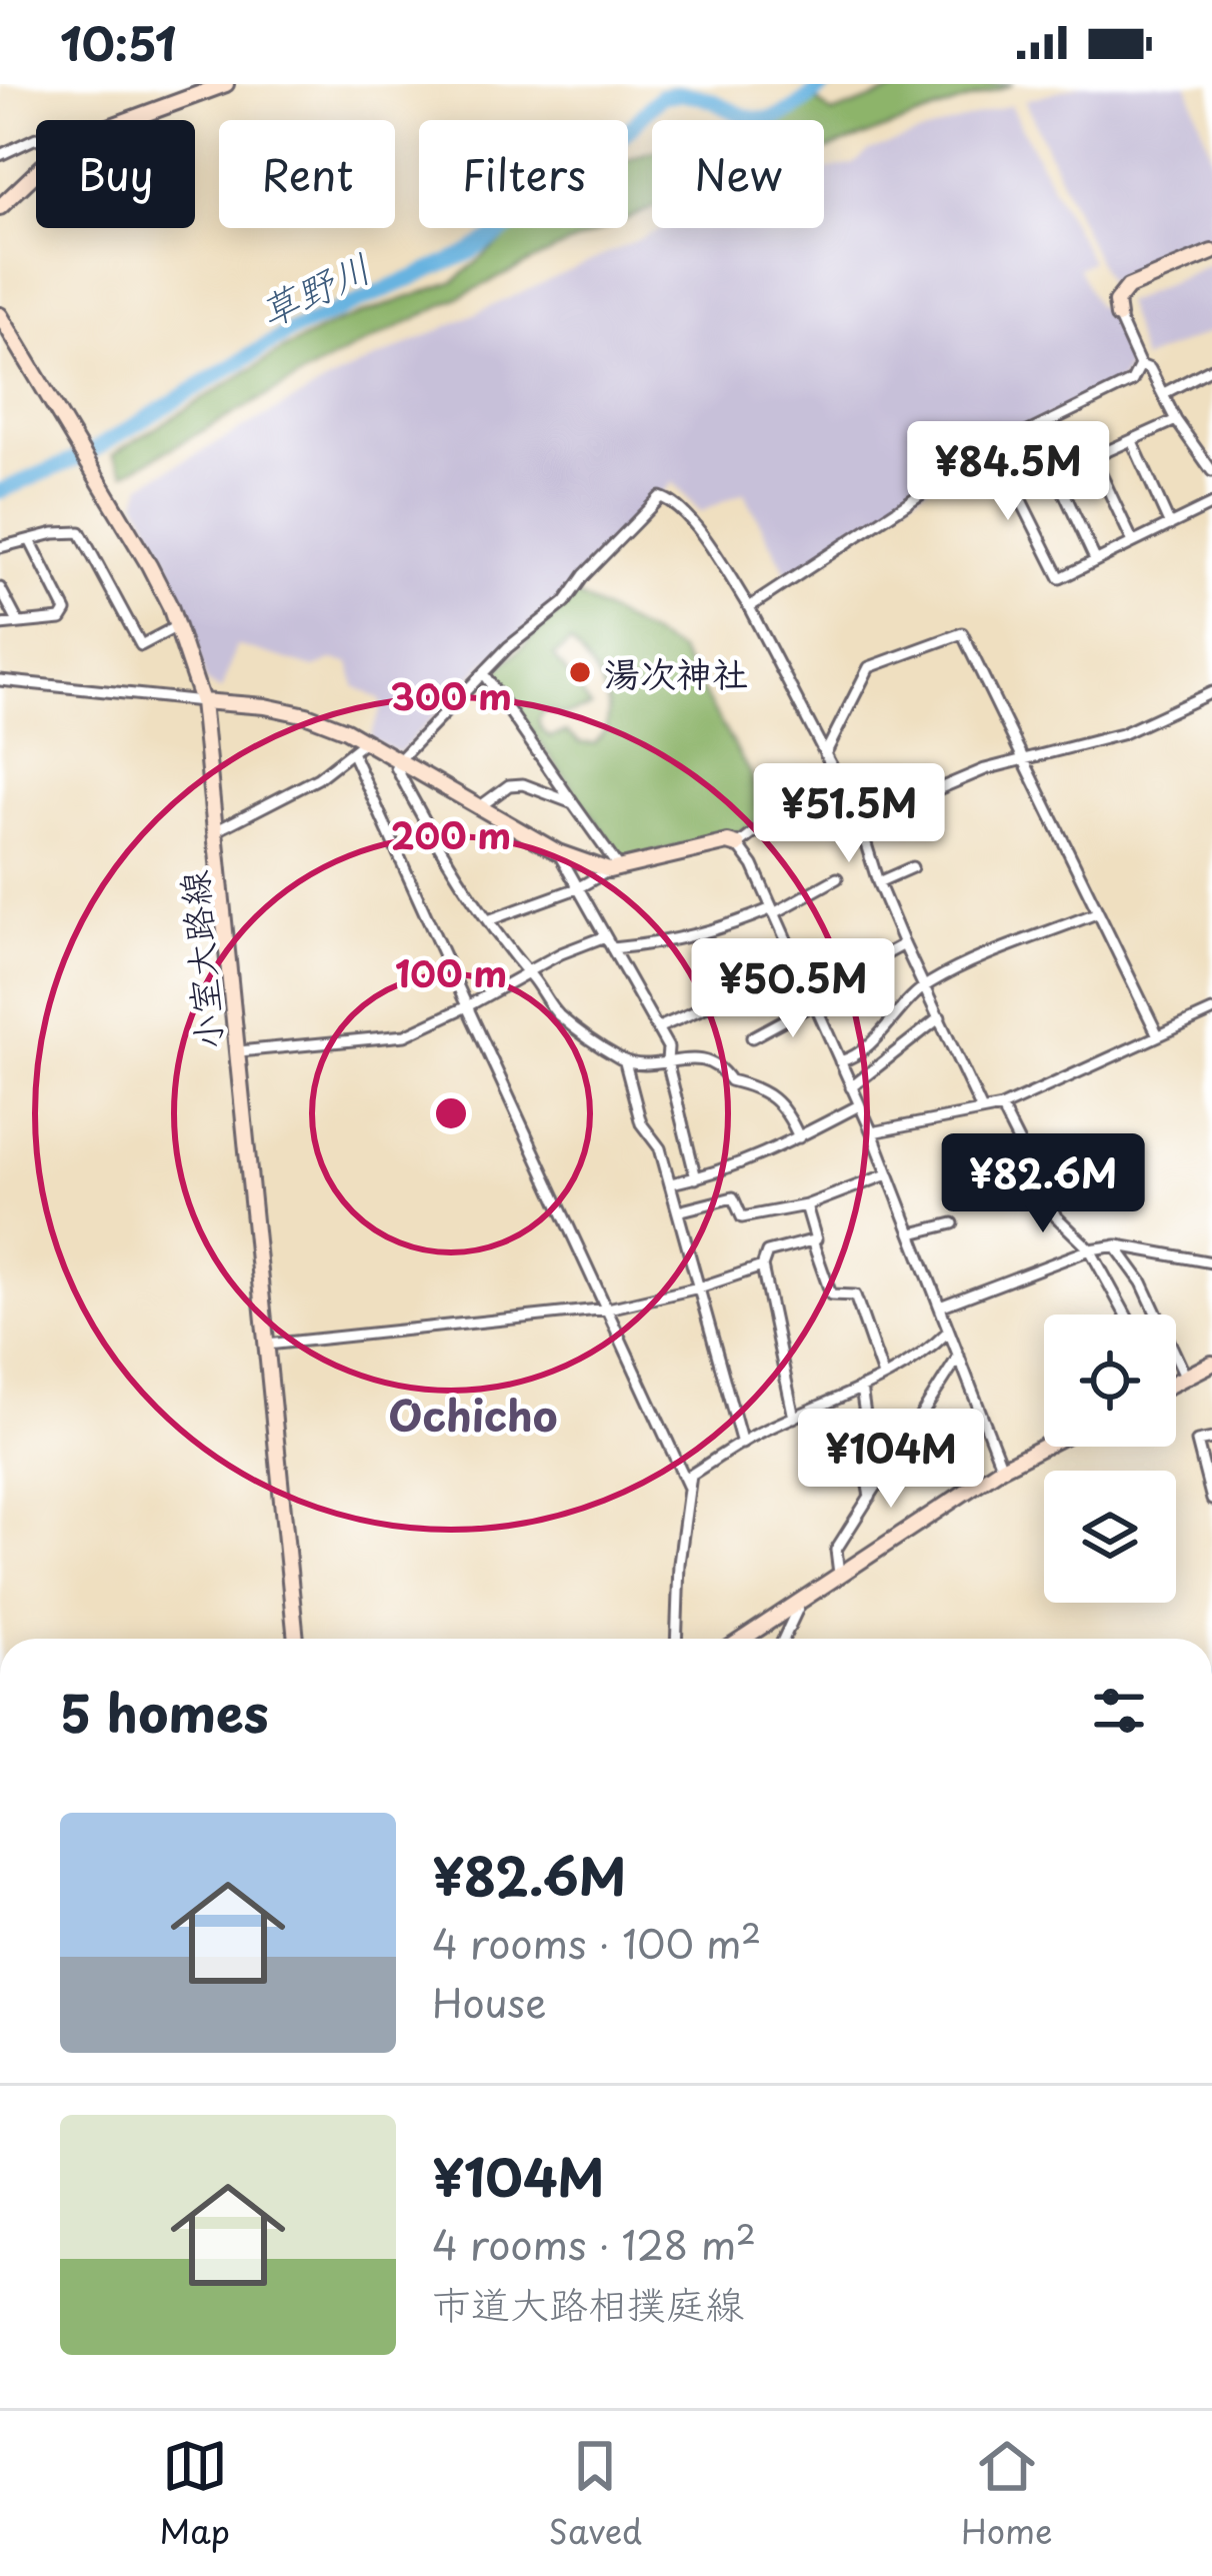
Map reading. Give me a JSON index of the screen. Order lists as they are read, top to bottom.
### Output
{
  "streets": {
    "main road": ["小室大路線"]
  },
  "districts": ["Ochicho"],
  "water": ["草野川"],
  "places": ["湯次神社"],
  "page": {
    "status": "10:51",
    "chip": [
      "Buy",
      "Rent",
      "Filters",
      "New"
    ],
    "price": [
      "¥84.5M",
      "¥51.5M",
      "¥50.5M",
      "¥82.6M",
      "¥104M"
    ],
    "heading": "5 homes",
    "list": [
      {
        "name": "¥82.6M",
        "note": "4 rooms · 100 m² · House"
      },
      {
        "name": "¥104M",
        "note": "4 rooms · 128 m² · 市道大路相撲庭線"
      }
    ],
    "tabs": ["Map", "Saved", "Home"]
  },
  "rings": ["300 m", "200 m", "100 m"]
}
